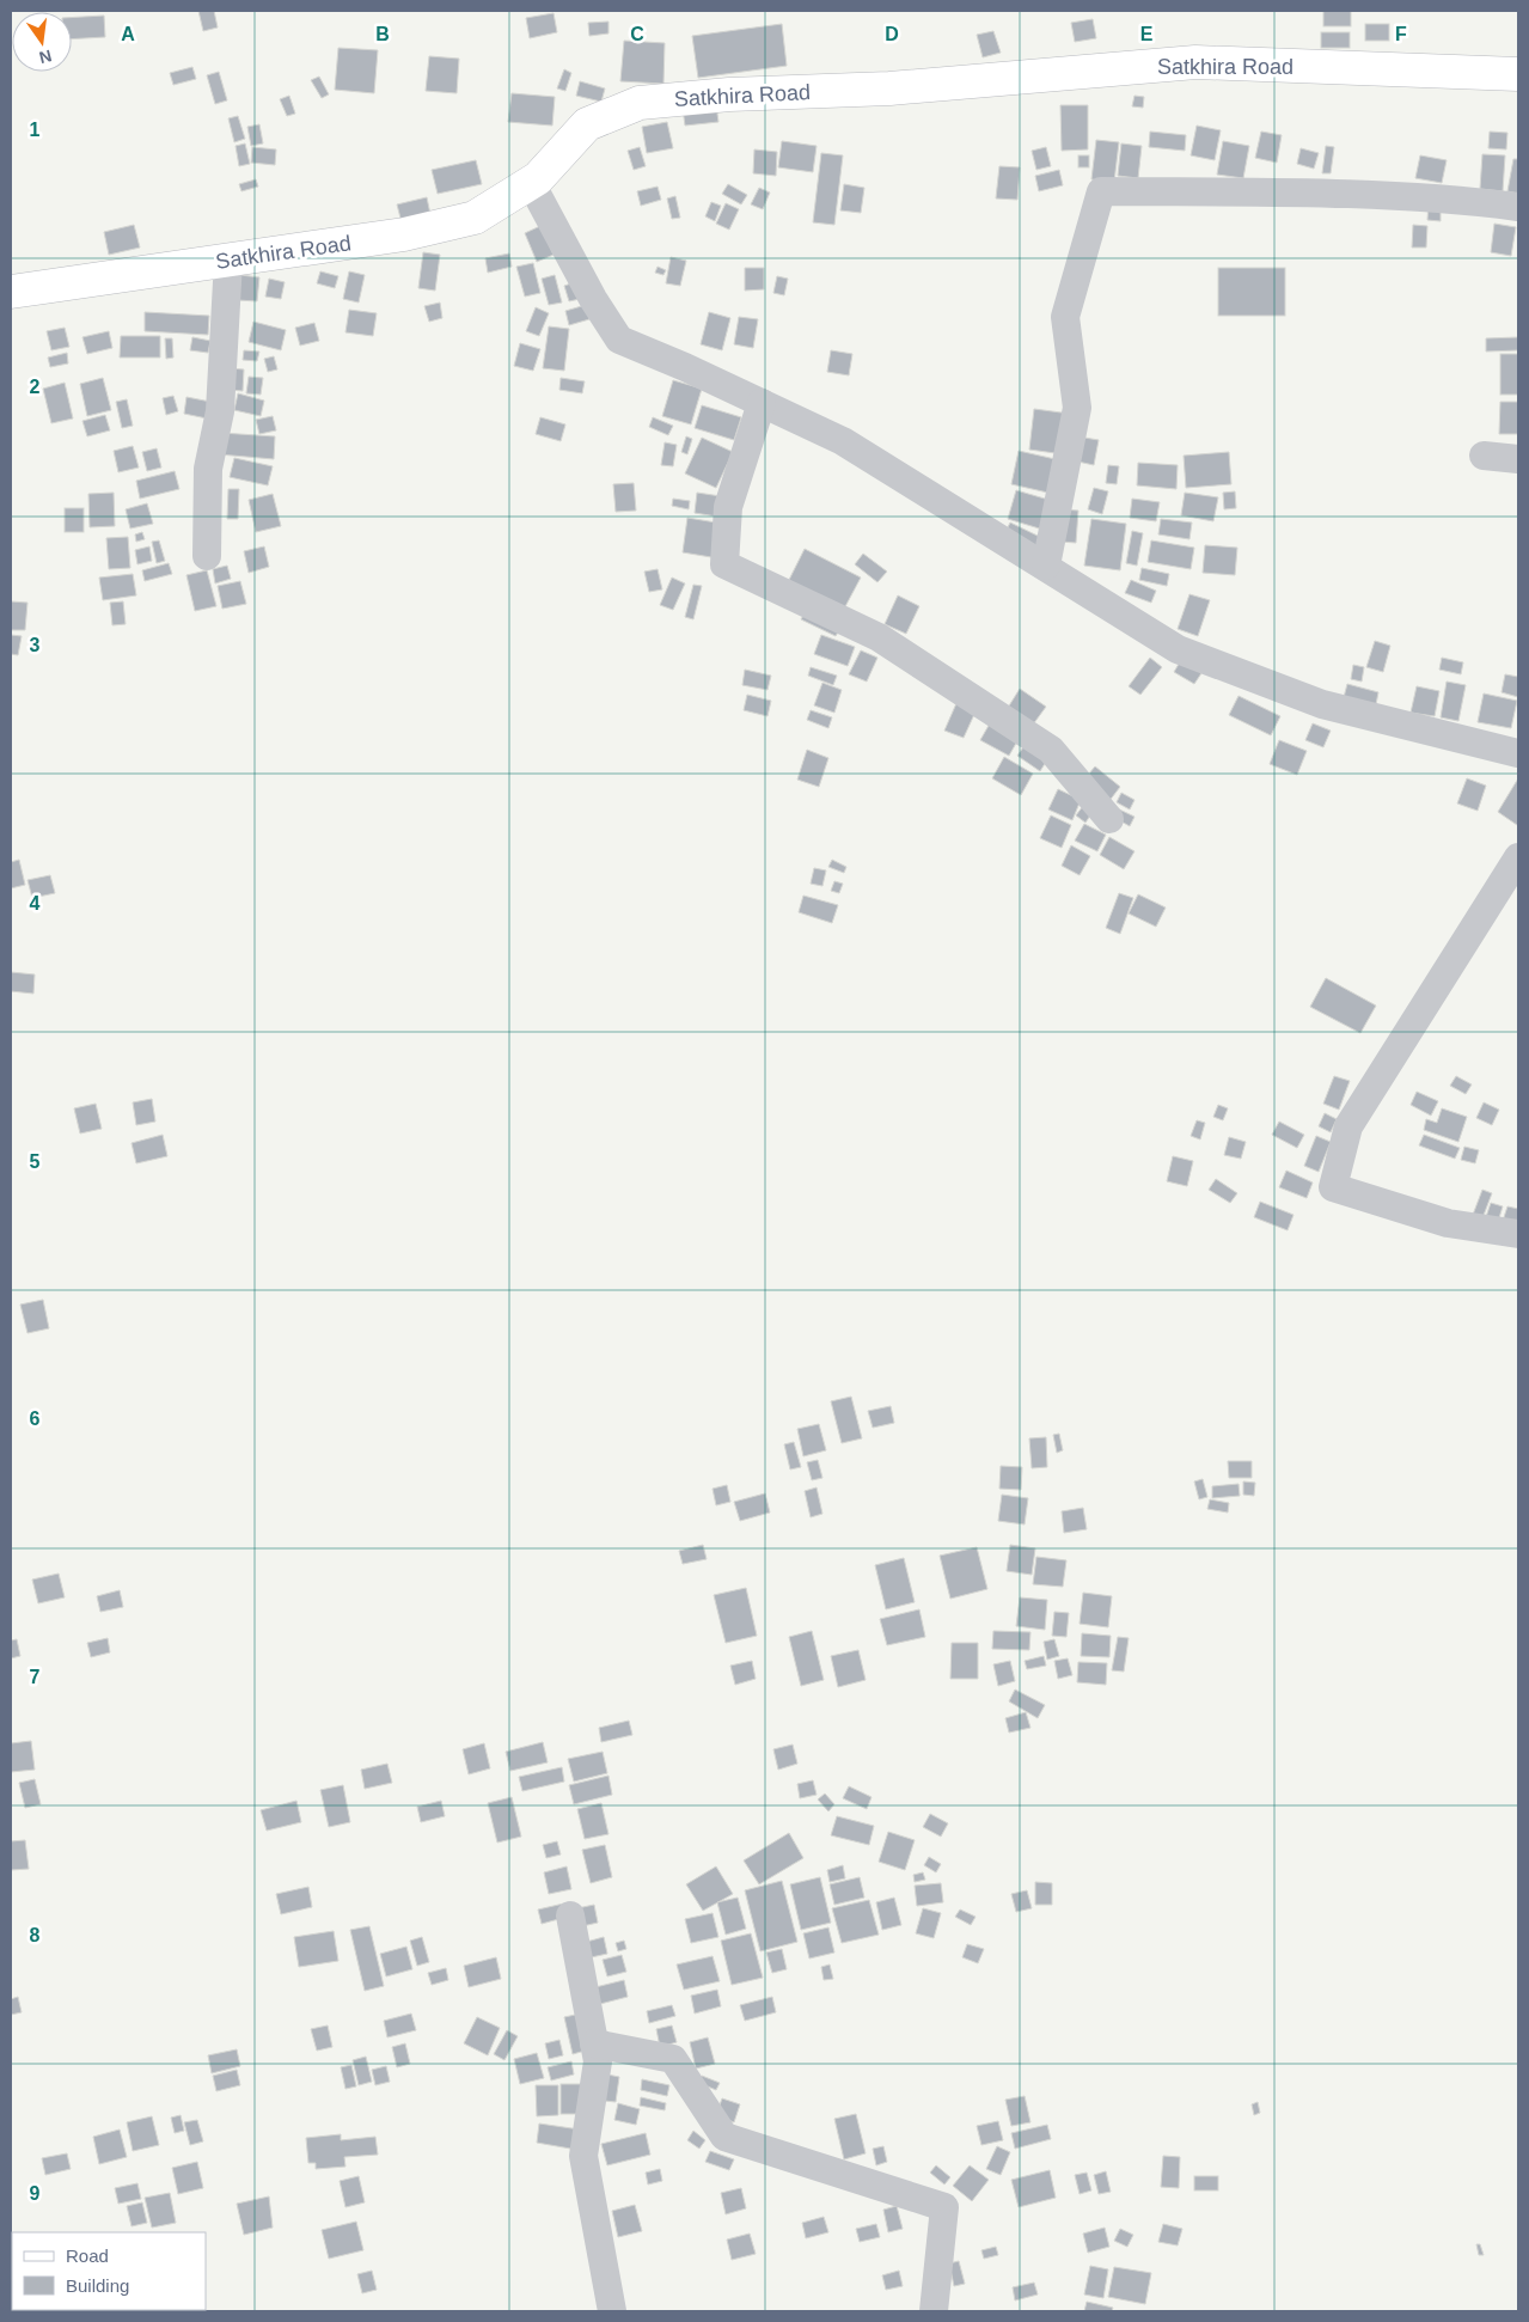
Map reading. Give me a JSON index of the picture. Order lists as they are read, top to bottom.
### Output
{
  "streets": {
    "main road": ["Satkhira Road"]
  },
  "legend": ["Road", "Building"],
  "north": "bottom",
  "grid": {
    "columns": [
      "A",
      "B",
      "C",
      "D",
      "E",
      "F"
    ],
    "rows": [
      "1",
      "2",
      "3",
      "4",
      "5",
      "6",
      "7",
      "8",
      "9"
    ]
  }
}
